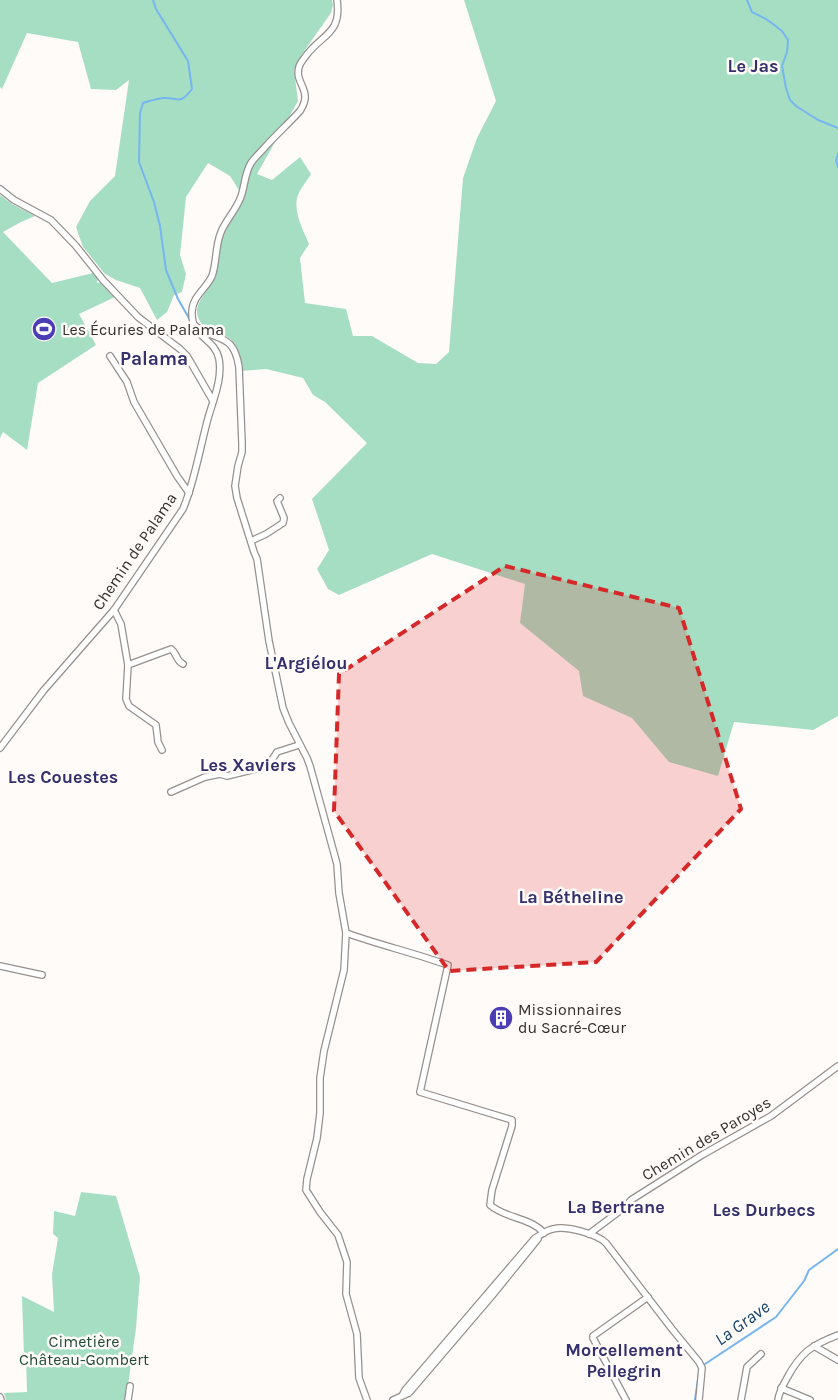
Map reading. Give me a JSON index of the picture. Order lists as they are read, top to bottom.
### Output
{
  "streets": {
    "street": ["Chemin de Palama", "Chemin des Paroyes"]
  },
  "districts": [
    "Le Jas",
    "Palama",
    "L'Argiélou",
    "Les Xaviers",
    "Les Couestes",
    "La Bétheline",
    "La Bertrane",
    "Les Durbecs",
    "Morcellement Pellegrin"
  ],
  "water": ["La Grave"],
  "parks": ["Cimetière Château-Gombert"],
  "places": {
    "sports": ["Les Écuries de Palama"],
    "building": ["Missionnaires du Sacré-Cœur"]
  }
}
